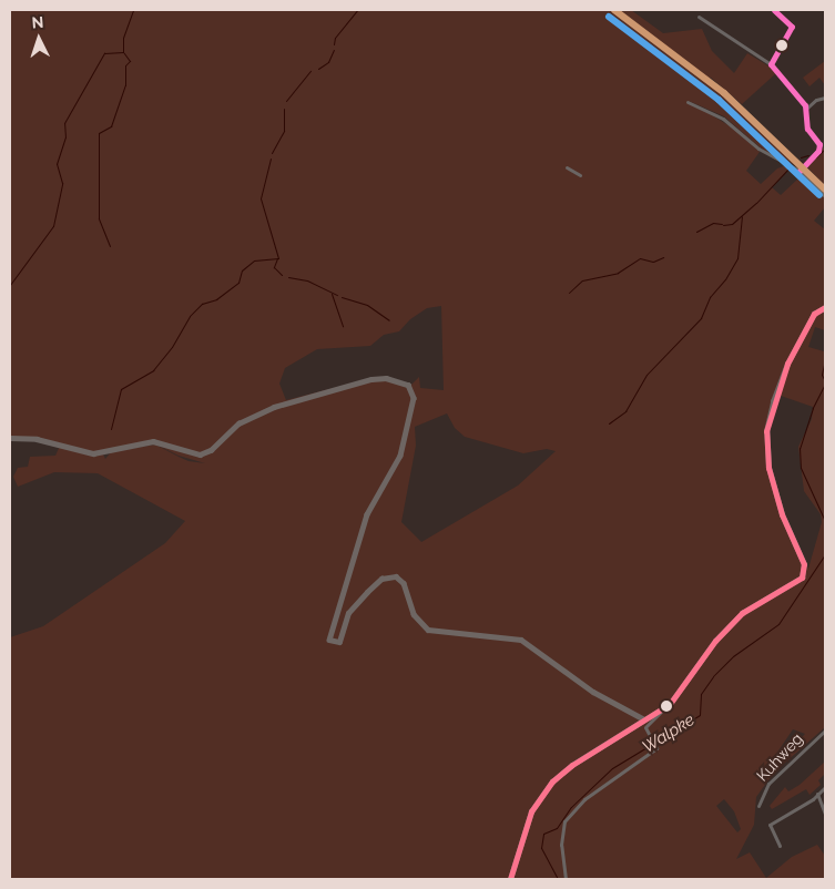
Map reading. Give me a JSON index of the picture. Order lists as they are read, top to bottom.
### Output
{
  "streets": {
    "street": ["Kuhweg"]
  },
  "water": ["Walpke"],
  "north": "top"
}
